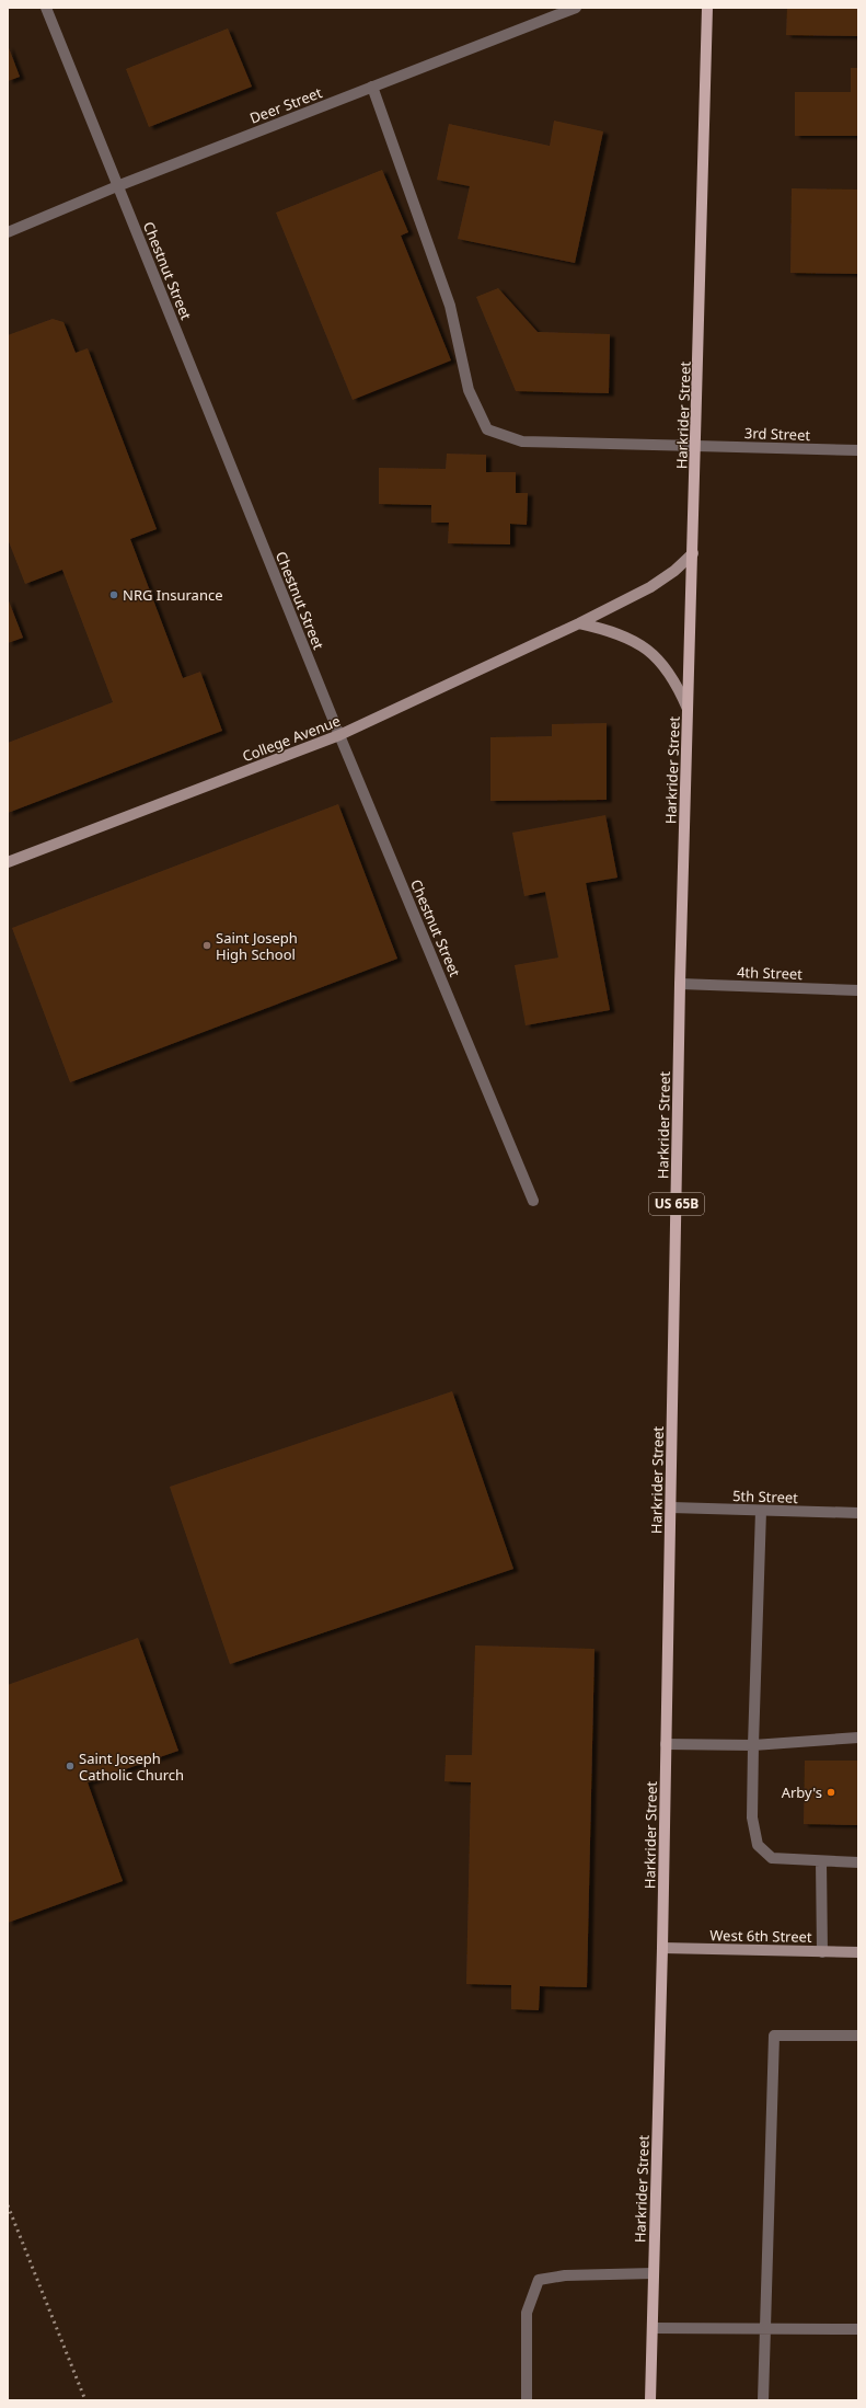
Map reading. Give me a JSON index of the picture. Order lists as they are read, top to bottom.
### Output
{
  "streets": {
    "main road": ["Harkrider Street", "US 65B"],
    "street": [
      "Deer Street",
      "Chestnut Street",
      "3rd Street",
      "College Avenue",
      "4th Street",
      "5th Street",
      "West 6th Street"
    ]
  },
  "crossings": [
    ["Deer Street", "Chestnut Street"],
    ["Deer Street", "3rd Street"],
    ["Chestnut Street", "College Avenue"],
    ["Harkrider Street", "3rd Street"],
    ["Harkrider Street", "College Avenue"],
    ["Harkrider Street", "4th Street"],
    ["Harkrider Street", "5th Street"],
    ["Harkrider Street", "West 6th Street"]
  ],
  "places": [
    "NRG Insurance",
    "Saint Joseph High School",
    "Saint Joseph Catholic Church",
    "Arby's"
  ]
}
